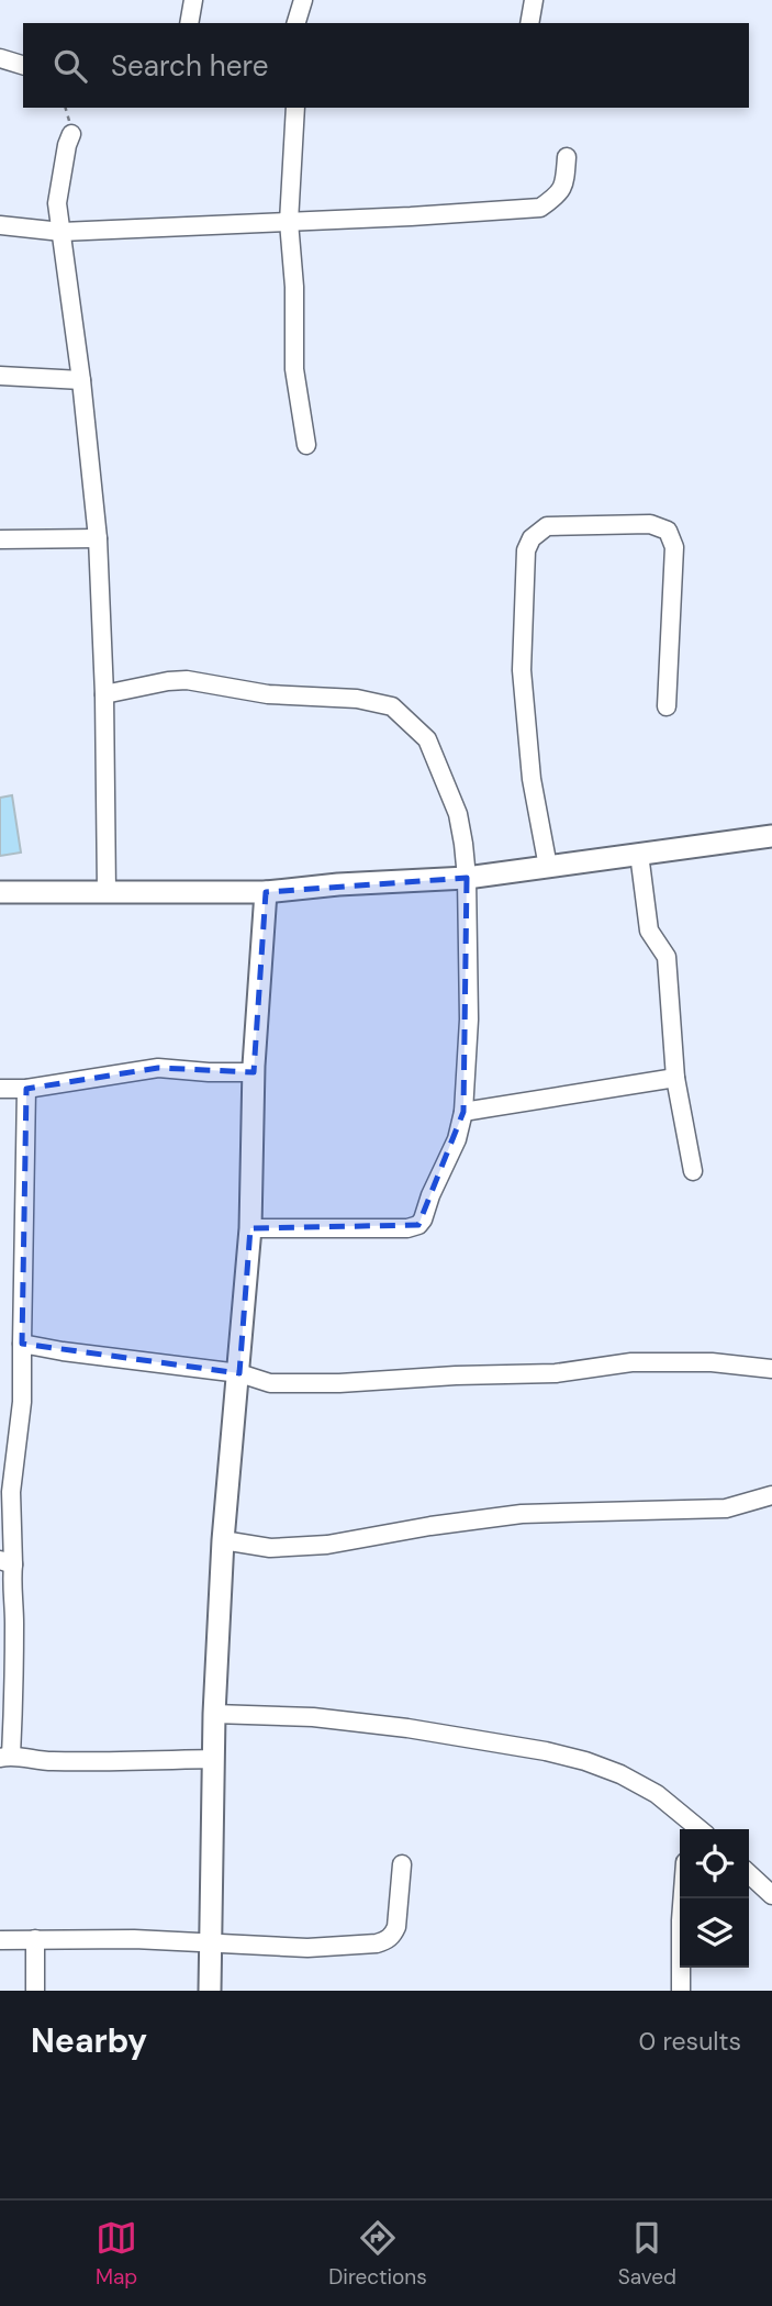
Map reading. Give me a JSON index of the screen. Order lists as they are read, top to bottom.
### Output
{
  "page": {
    "search": "Search here",
    "heading": ["Nearby", "0 results"],
    "nav": ["Map", "Directions", "Saved"]
  }
}
